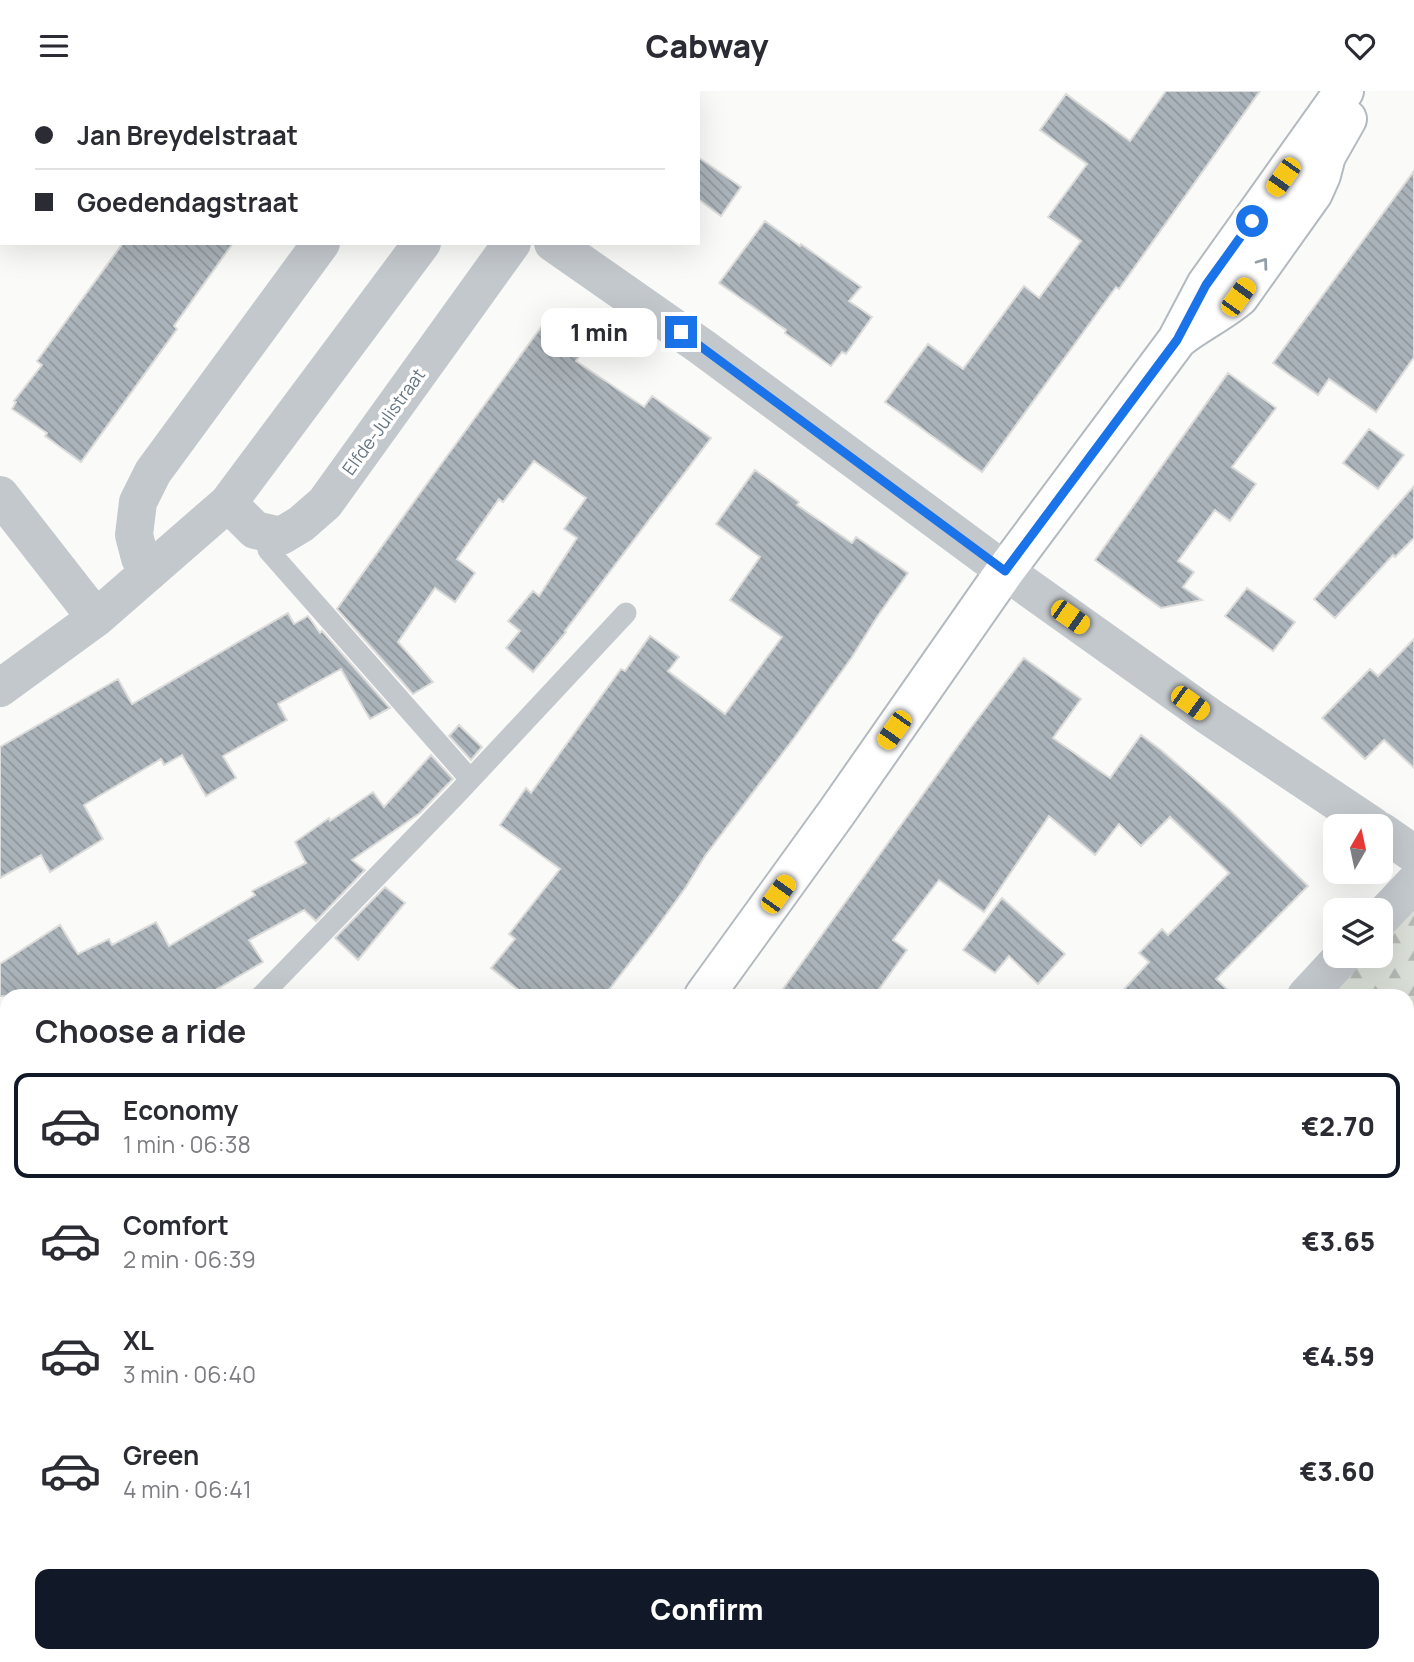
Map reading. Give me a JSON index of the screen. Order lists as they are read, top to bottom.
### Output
{
  "streets": {
    "street": ["Elfde-Julistraat"]
  },
  "north": "top",
  "page": {
    "header": "Cabway",
    "banner": ["Jan Breydelstraat", "Goedendagstraat"],
    "bubble": "1 min",
    "heading": "Choose a ride",
    "list": [
      {
        "name": "Economy",
        "note": "1 min · 06:38",
        "value": "€2.70"
      },
      {
        "name": "Comfort",
        "note": "2 min · 06:39",
        "value": "€3.65"
      },
      {
        "name": "XL",
        "note": "3 min · 06:40",
        "value": "€4.59"
      },
      {
        "name": "Green",
        "note": "4 min · 06:41",
        "value": "€3.60"
      }
    ],
    "buttons": "Confirm"
  }
}
